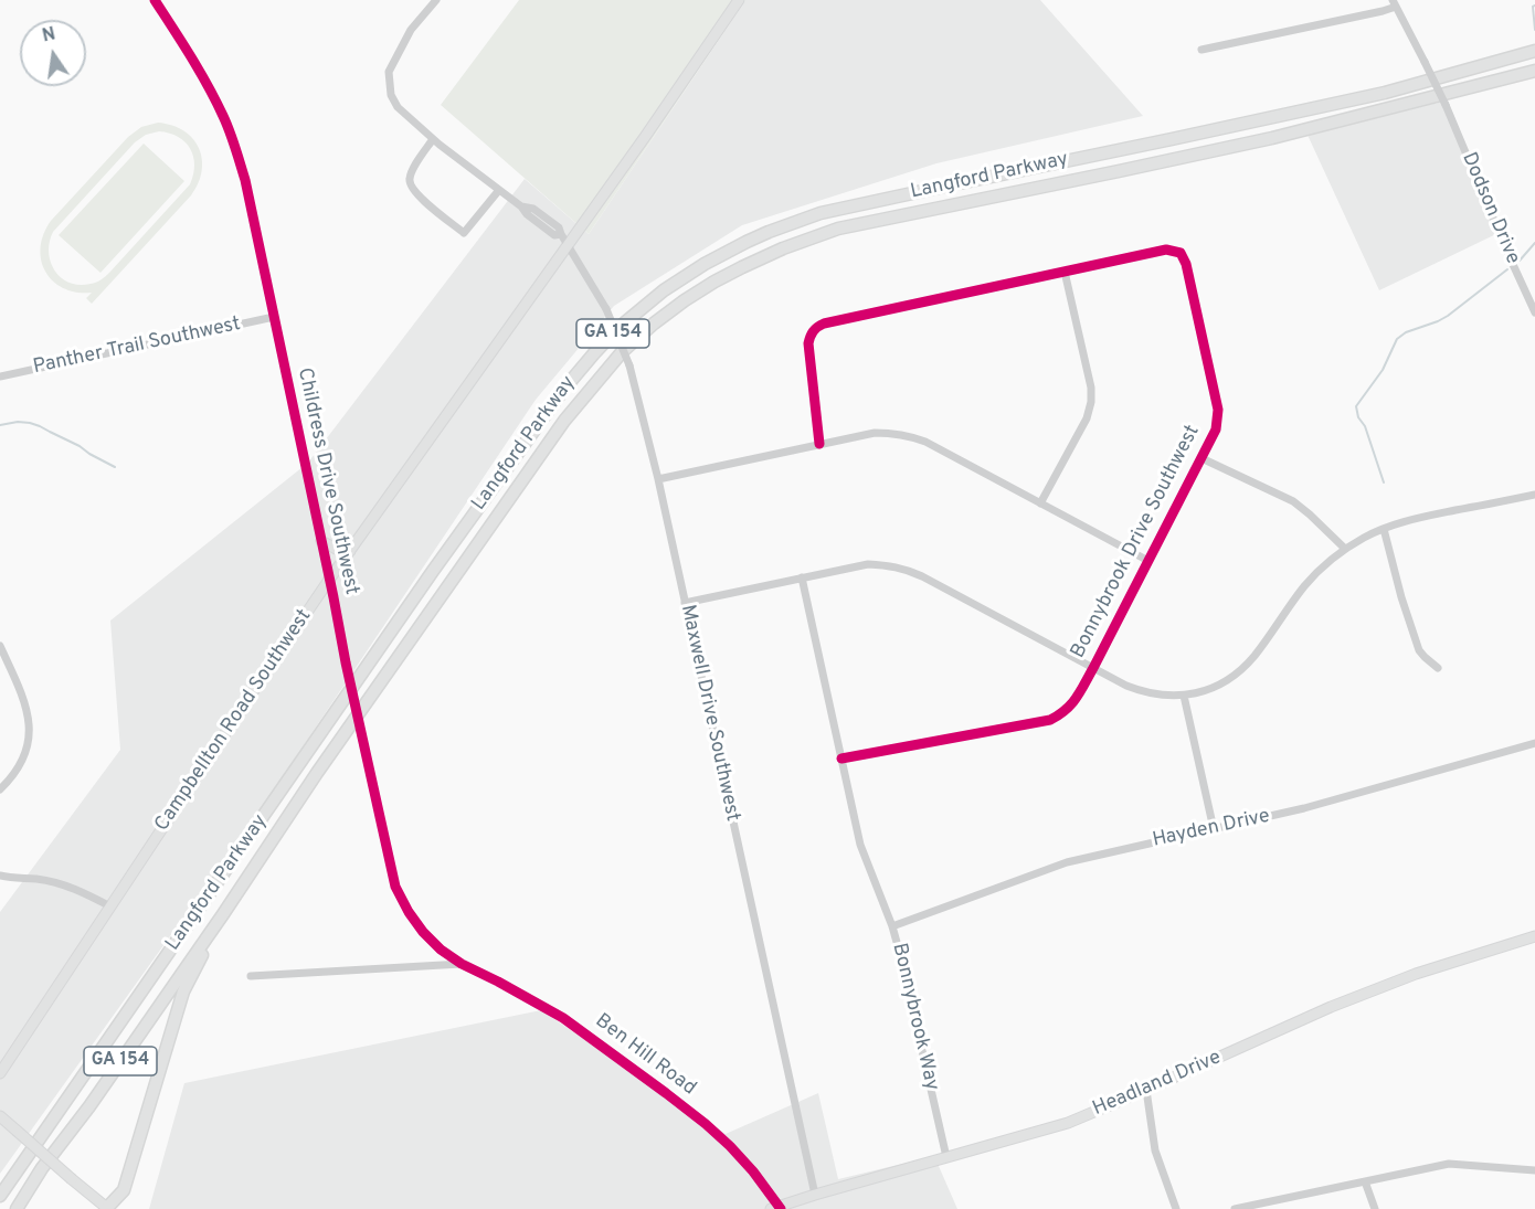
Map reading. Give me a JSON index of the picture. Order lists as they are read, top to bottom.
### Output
{
  "streets": {
    "highway": ["Langford Parkway", "GA 154"],
    "main road": ["Campbellton Road Southwest", "Headland Drive"],
    "street": [
      "Dodson Drive",
      "Panther Trail Southwest",
      "Childress Drive Southwest",
      "Bonnybrook Drive Southwest",
      "Maxwell Drive Southwest",
      "Hayden Drive",
      "Bonnybrook Way",
      "Ben Hill Road"
    ]
  },
  "crossings": [
    ["Panther Trail Southwest", "Childress Drive Southwest"],
    ["Childress Drive Southwest", "Campbellton Road Southwest"],
    ["Childress Drive Southwest", "Ben Hill Road"],
    ["Bonnybrook Drive Southwest", "Bonnybrook Way"],
    ["Maxwell Drive Southwest", "Campbellton Road Southwest"],
    ["Maxwell Drive Southwest", "Headland Drive"],
    ["Hayden Drive", "Bonnybrook Way"],
    ["Bonnybrook Way", "Headland Drive"],
    ["Ben Hill Road", "Headland Drive"]
  ],
  "north": "top"
}
